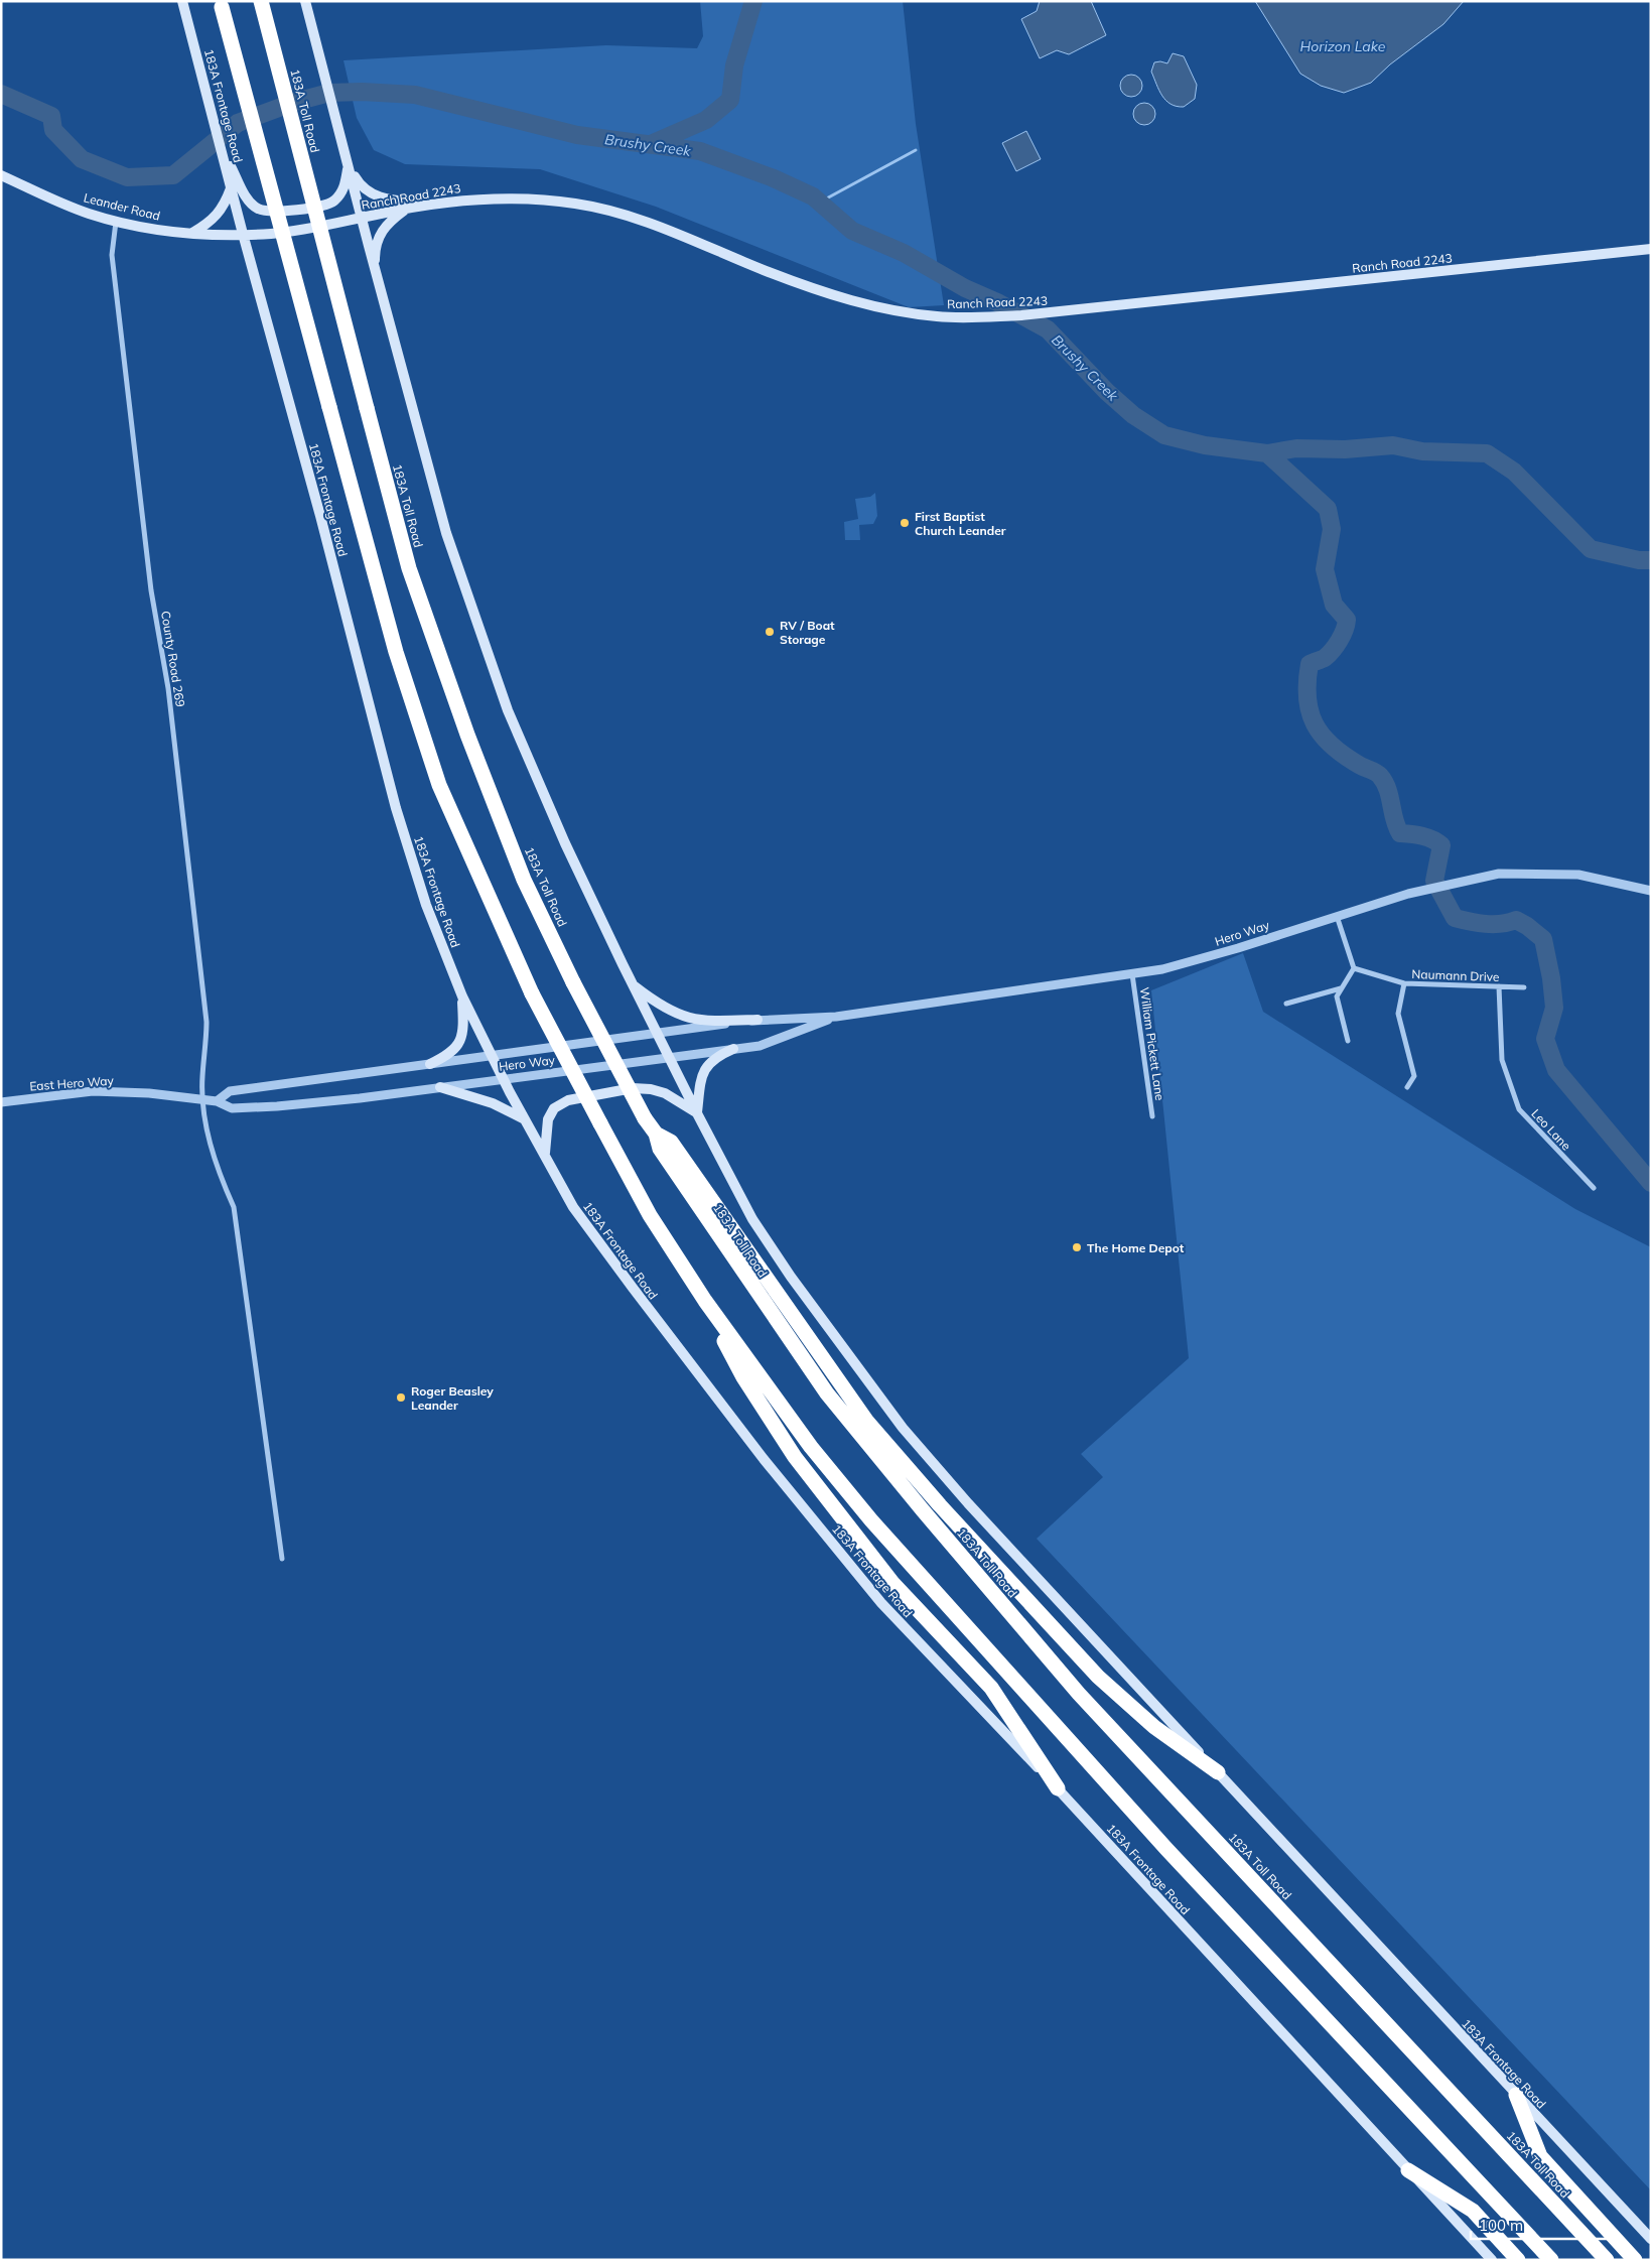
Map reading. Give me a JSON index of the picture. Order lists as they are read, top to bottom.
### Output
{
  "streets": {
    "highway": ["183A Toll Road"],
    "main road": ["183A Frontage Road", "Ranch Road 2243", "Leander Road"],
    "street": [
      "County Road 269",
      "Hero Way",
      "Naumann Drive",
      "William Pickett Lane",
      "East Hero Way",
      "Leo Lane"
    ]
  },
  "crossings": [
    ["183A Frontage Road", "Ranch Road 2243"],
    ["183A Frontage Road", "Leander Road"],
    ["183A Frontage Road", "Hero Way"],
    ["Ranch Road 2243", "Leander Road"],
    ["Leander Road", "County Road 269"],
    ["County Road 269", "Hero Way"],
    ["County Road 269", "East Hero Way"],
    ["Hero Way", "William Pickett Lane"],
    ["Hero Way", "East Hero Way"],
    ["Naumann Drive", "Leo Lane"]
  ],
  "water": ["Horizon Lake", "Brushy Creek"],
  "places": [
    "First Baptist Church Leander",
    "RV / Boat Storage",
    "The Home Depot",
    "Roger Beasley Leander"
  ],
  "scale_bar": "100 m"
}
